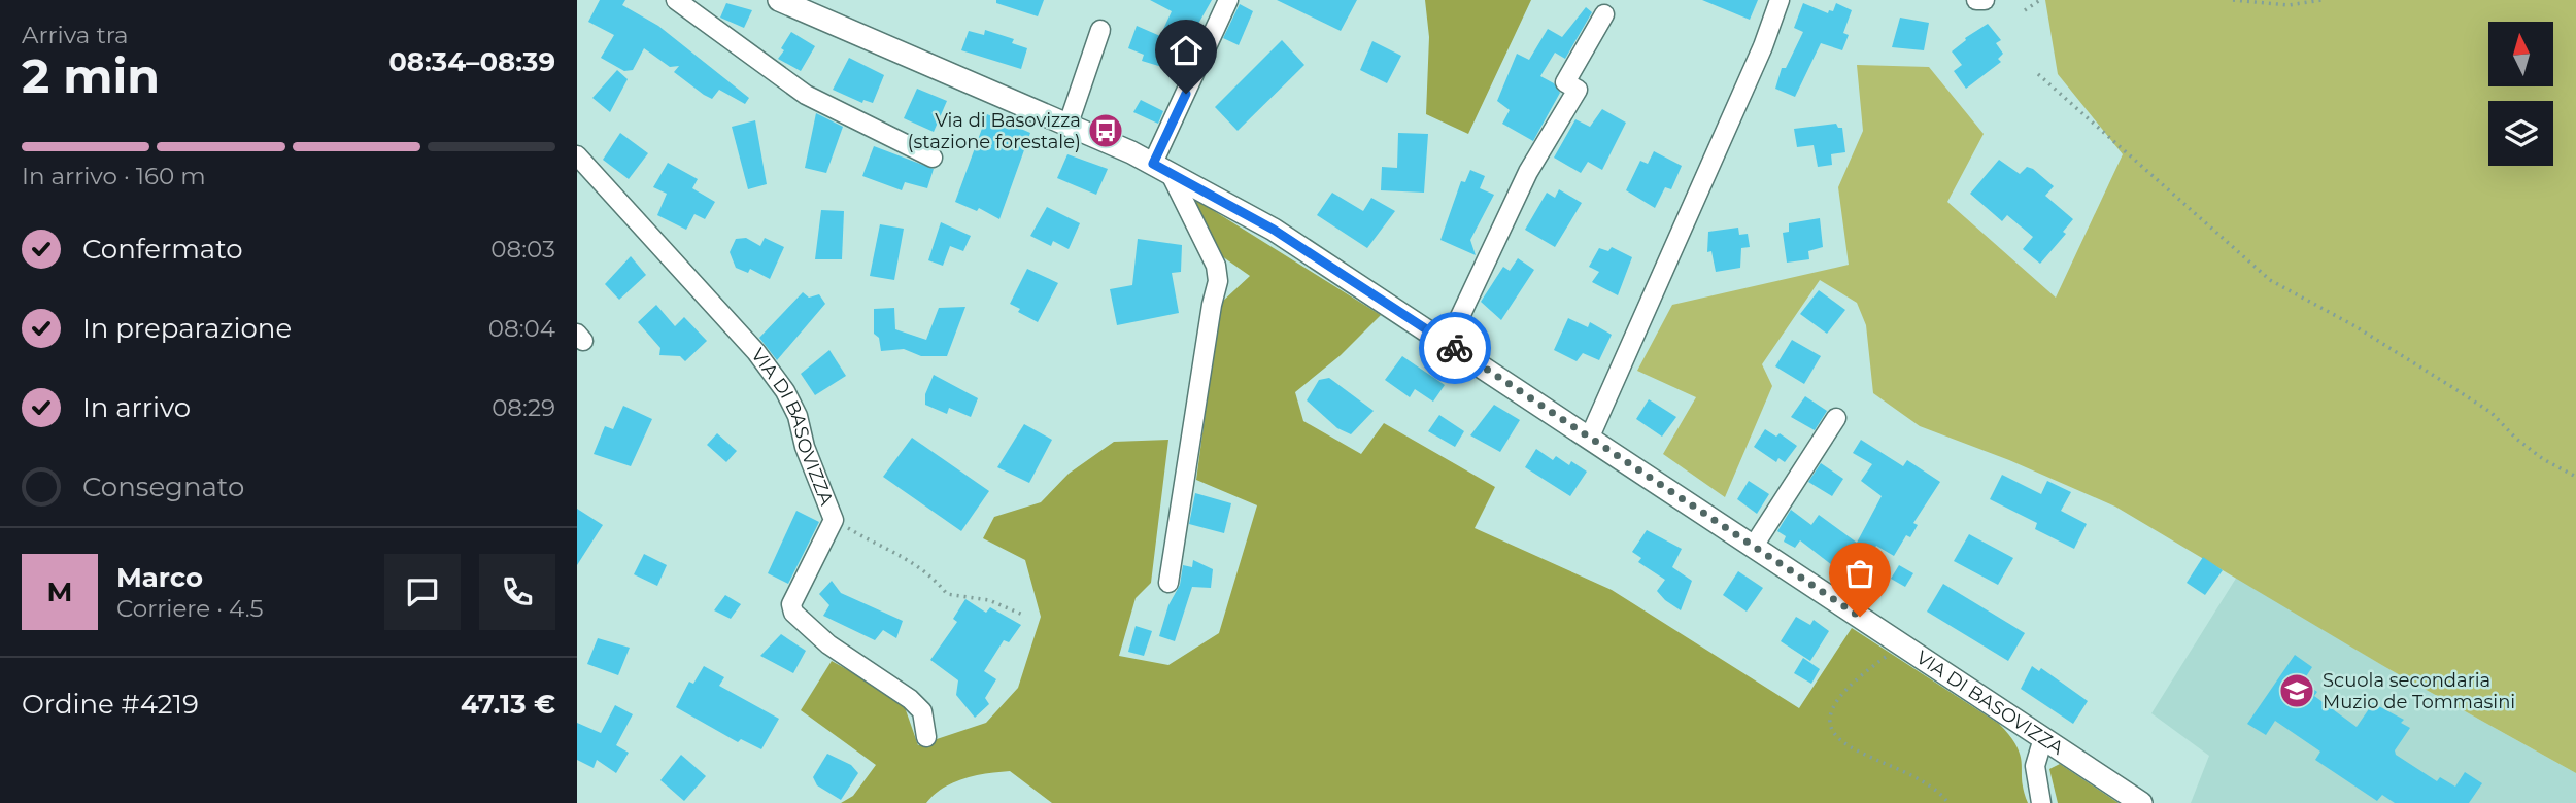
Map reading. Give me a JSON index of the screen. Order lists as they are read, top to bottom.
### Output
{
  "streets": {
    "main road": ["VIA DI BASOVIZZA"]
  },
  "places": {
    "bus stop": ["Via di Basovizza (stazione forestale)"],
    "school or university": ["Scuola secondaria Muzio de Tommasini"]
  },
  "north": "top",
  "page": {
    "heading": ["2 min", "Arriva tra", "08:34–08:39"],
    "panel": [
      "Marco",
      "Corriere · 4.5",
      "Ordine #4219",
      "47.13 €"
    ],
    "bar": "In arrivo · 160 m",
    "list": [
      ["Confermato", "08:03"],
      ["In preparazione", "08:04"],
      ["In arrivo", "08:29"],
      "Consegnato"
    ],
    "round": "M"
  }
}
